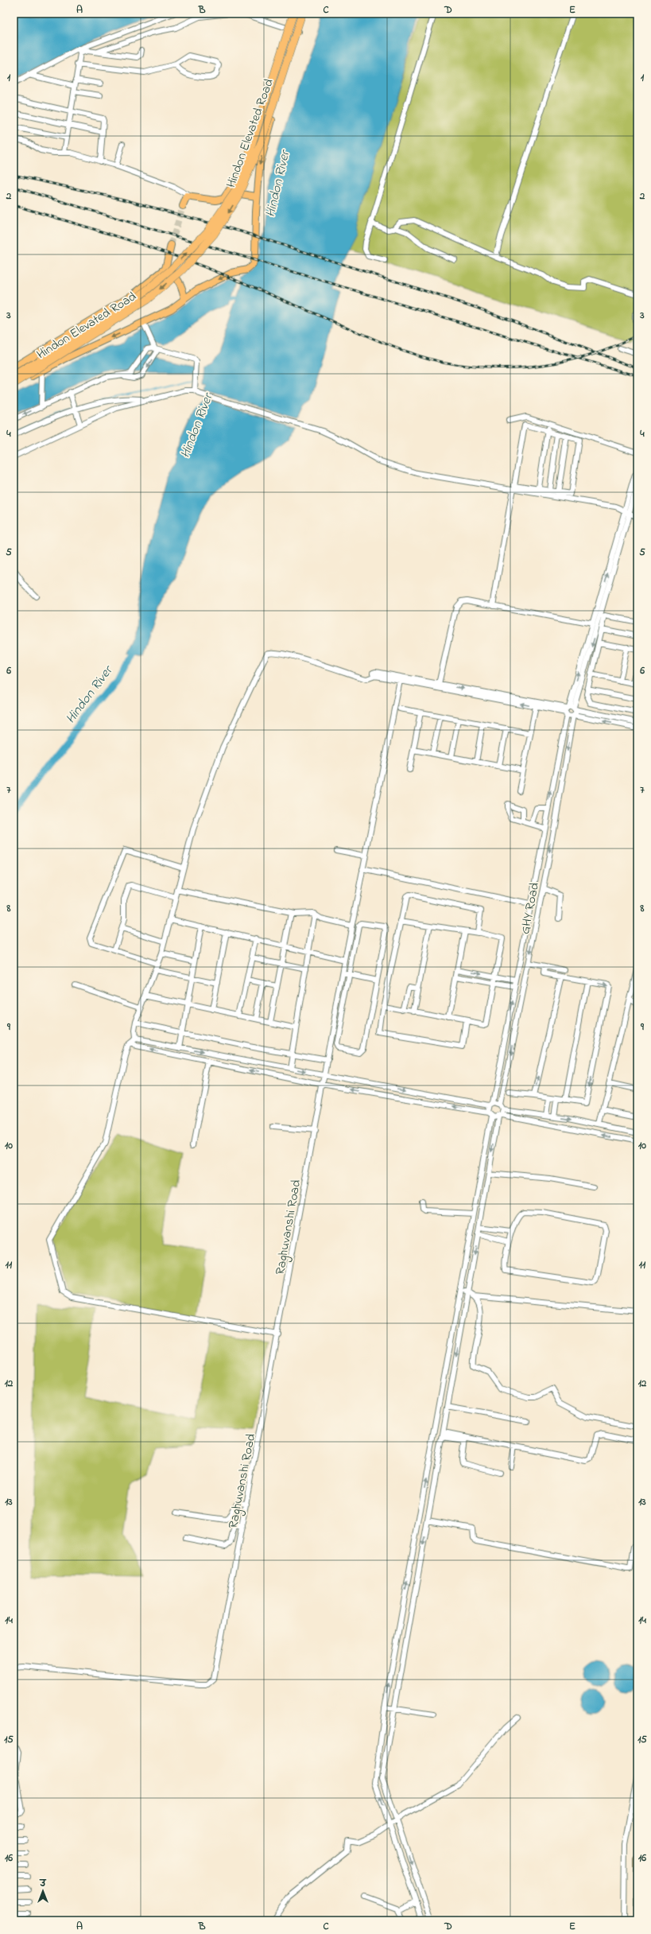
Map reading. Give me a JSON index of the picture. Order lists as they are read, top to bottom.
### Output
{
  "streets": {
    "highway": ["Hindon Elevated Road"],
    "street": ["GHY Road", "Raghuvanshi Road"]
  },
  "water": ["Hindon River"],
  "north": "top",
  "grid": {
    "columns": [
      "A",
      "B",
      "C",
      "D",
      "E"
    ],
    "rows": [
      "1",
      "2",
      "3",
      "4",
      "5",
      "6",
      "7",
      "8",
      "9",
      "10",
      "11",
      "12",
      "13",
      "14",
      "15",
      "16"
    ]
  }
}
